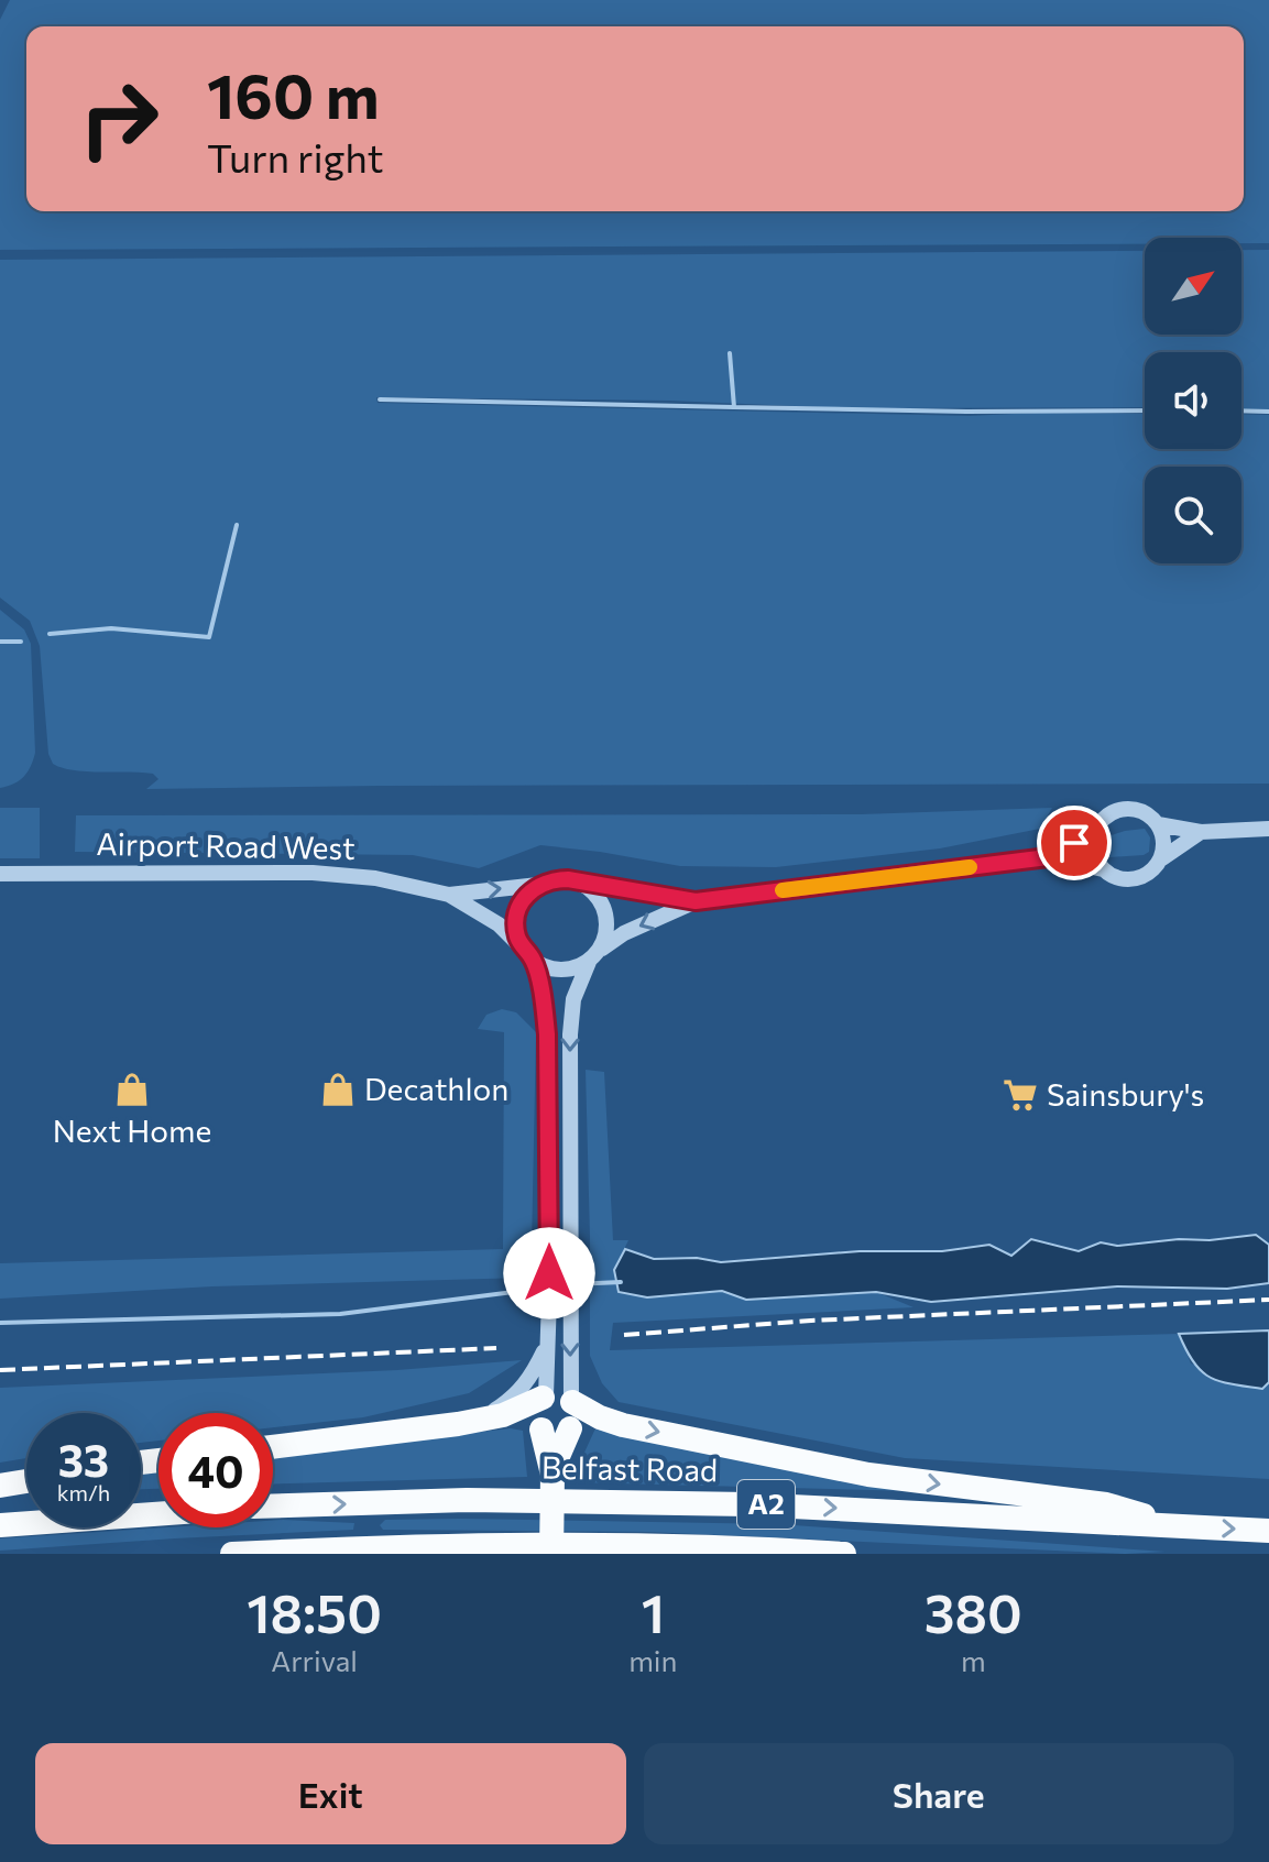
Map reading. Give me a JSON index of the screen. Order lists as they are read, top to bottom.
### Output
{
  "streets": {
    "highway": ["Belfast Road", "A2"],
    "street": ["Airport Road West"]
  },
  "places": {
    "shop": ["Next Home", "Decathlon"],
    "supermarket": ["Sainsbury's"]
  },
  "north": "top right",
  "page": {
    "turn": ["160 m", "Turn right"],
    "speed": "33 km/h",
    "limit": "40",
    "eta": [
      "18:50",
      "Arrival",
      "1",
      "min",
      "380",
      "m"
    ],
    "buttons": ["Exit", "Share"]
  }
}
